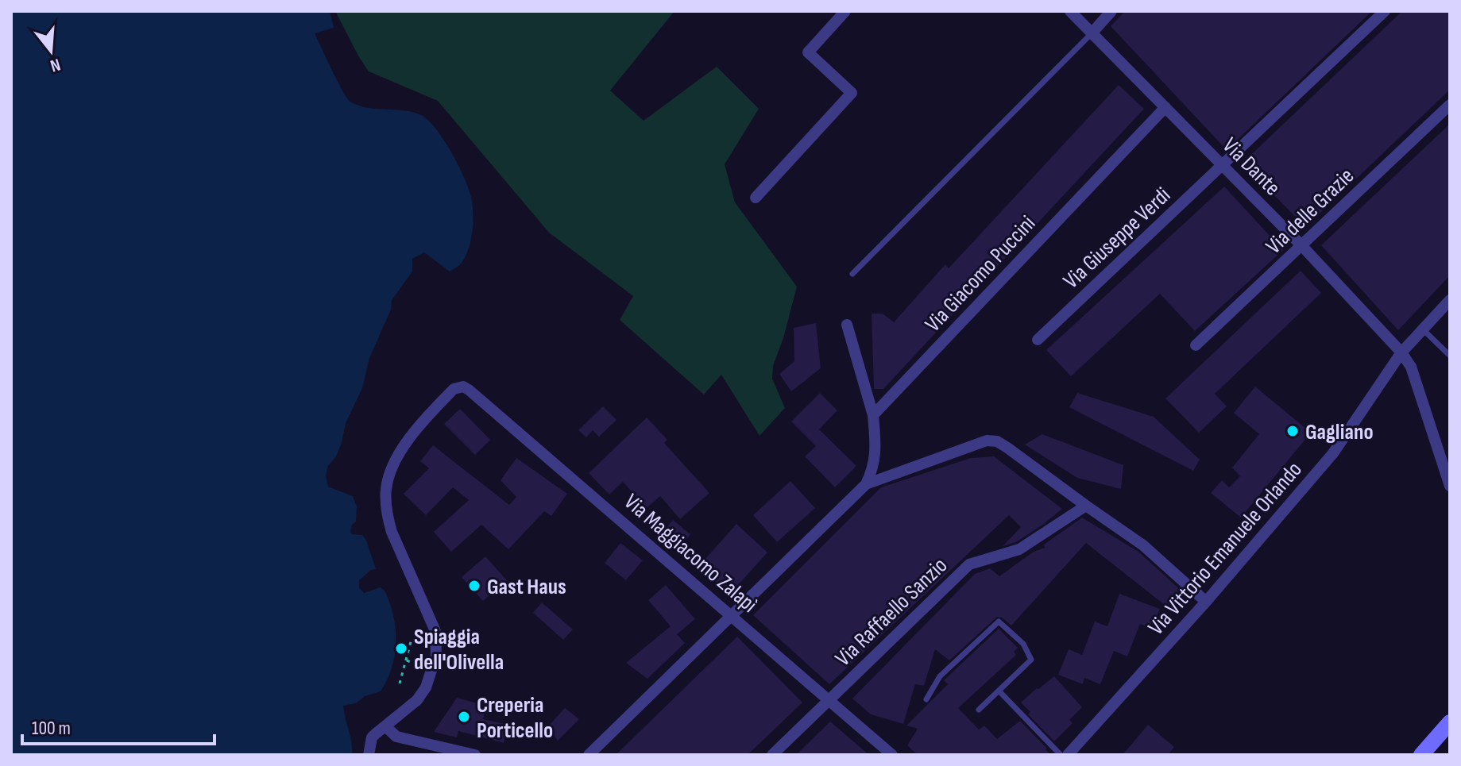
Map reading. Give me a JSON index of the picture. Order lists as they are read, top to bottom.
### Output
{
  "streets": {
    "street": [
      "Via Dante",
      "Via delle Grazie",
      "Via Giuseppe Verdi",
      "Via Giacomo Puccini",
      "Via Vittorio Emanuele Orlando",
      "Via Maggiacomo Zalapì",
      "Via Raffaello Sanzio"
    ]
  },
  "crossings": [
    ["Via Dante", "Via delle Grazie"],
    ["Via Dante", "Via Giuseppe Verdi"],
    ["Via Dante", "Via Giacomo Puccini"],
    ["Via Dante", "Via Vittorio Emanuele Orlando"],
    ["Via Maggiacomo Zalapì", "Via Raffaello Sanzio"]
  ],
  "places": [
    "Gagliano",
    "Gast Haus",
    "Spiaggia dell'Olivella",
    "Creperia Porticello"
  ],
  "scale_bar": "100 m",
  "north": "bottom"
}
